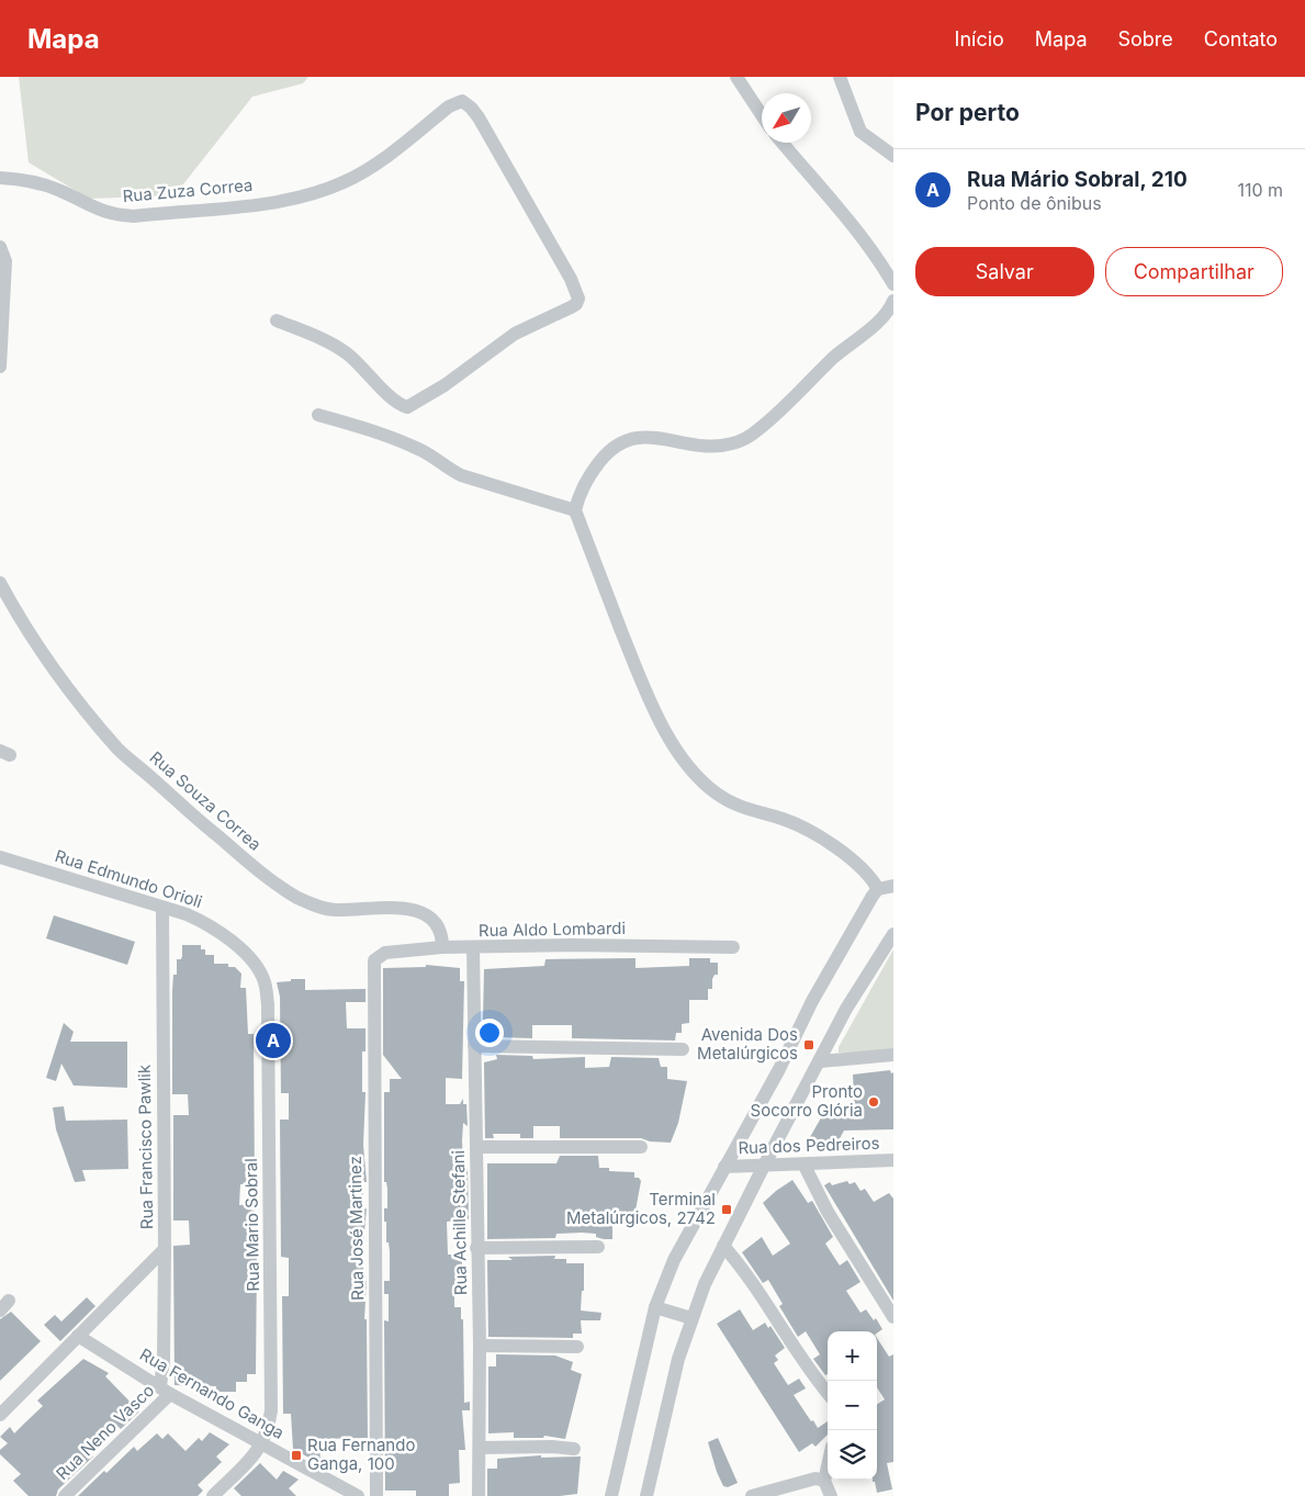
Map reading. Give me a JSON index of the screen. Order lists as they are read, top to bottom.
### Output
{
  "streets": {
    "street": [
      "Rua Zuza Correa",
      "Rua Souza Correa",
      "Rua Edmundo Orioli",
      "Rua Aldo Lombardi",
      "Rua dos Pedreiros",
      "Rua Francisco Pawlik",
      "Rua Achille Stefani",
      "Rua Mario Sobral",
      "Rua José Martinez",
      "Rua Fernando Ganga",
      "Rua Neno Vasco"
    ]
  },
  "crossings": [
    ["Rua Souza Correa", "Rua Aldo Lombardi"],
    ["Rua Edmundo Orioli", "Rua Francisco Pawlik"],
    ["Rua Edmundo Orioli", "Rua Mario Sobral"],
    ["Rua Aldo Lombardi", "Rua Achille Stefani"],
    ["Rua Aldo Lombardi", "Rua José Martinez"],
    ["Rua Francisco Pawlik", "Rua Fernando Ganga"],
    ["Rua Francisco Pawlik", "Rua Neno Vasco"],
    ["Rua Mario Sobral", "Rua Fernando Ganga"],
    ["Rua Fernando Ganga", "Rua Neno Vasco"]
  ],
  "places": {
    "transit": ["Avenida Dos Metalúrgicos", "Terminal Metalúrgicos, 2742", "Rua Fernando Ganga, 100"],
    "other": ["Pronto Socorro Glória"]
  },
  "north": "bottom left",
  "page": {
    "header": "Mapa",
    "nav": [
      "Início",
      "Mapa",
      "Sobre",
      "Contato"
    ],
    "heading": "Por perto",
    "list": [
      {
        "mark": "A",
        "name": "Rua Mário Sobral, 210",
        "note": "Ponto de ônibus",
        "value": "110 m"
      }
    ],
    "buttons": ["Salvar", "Compartilhar"],
    "pins": "A",
    "map_buttons": ["+", "−"]
  }
}
